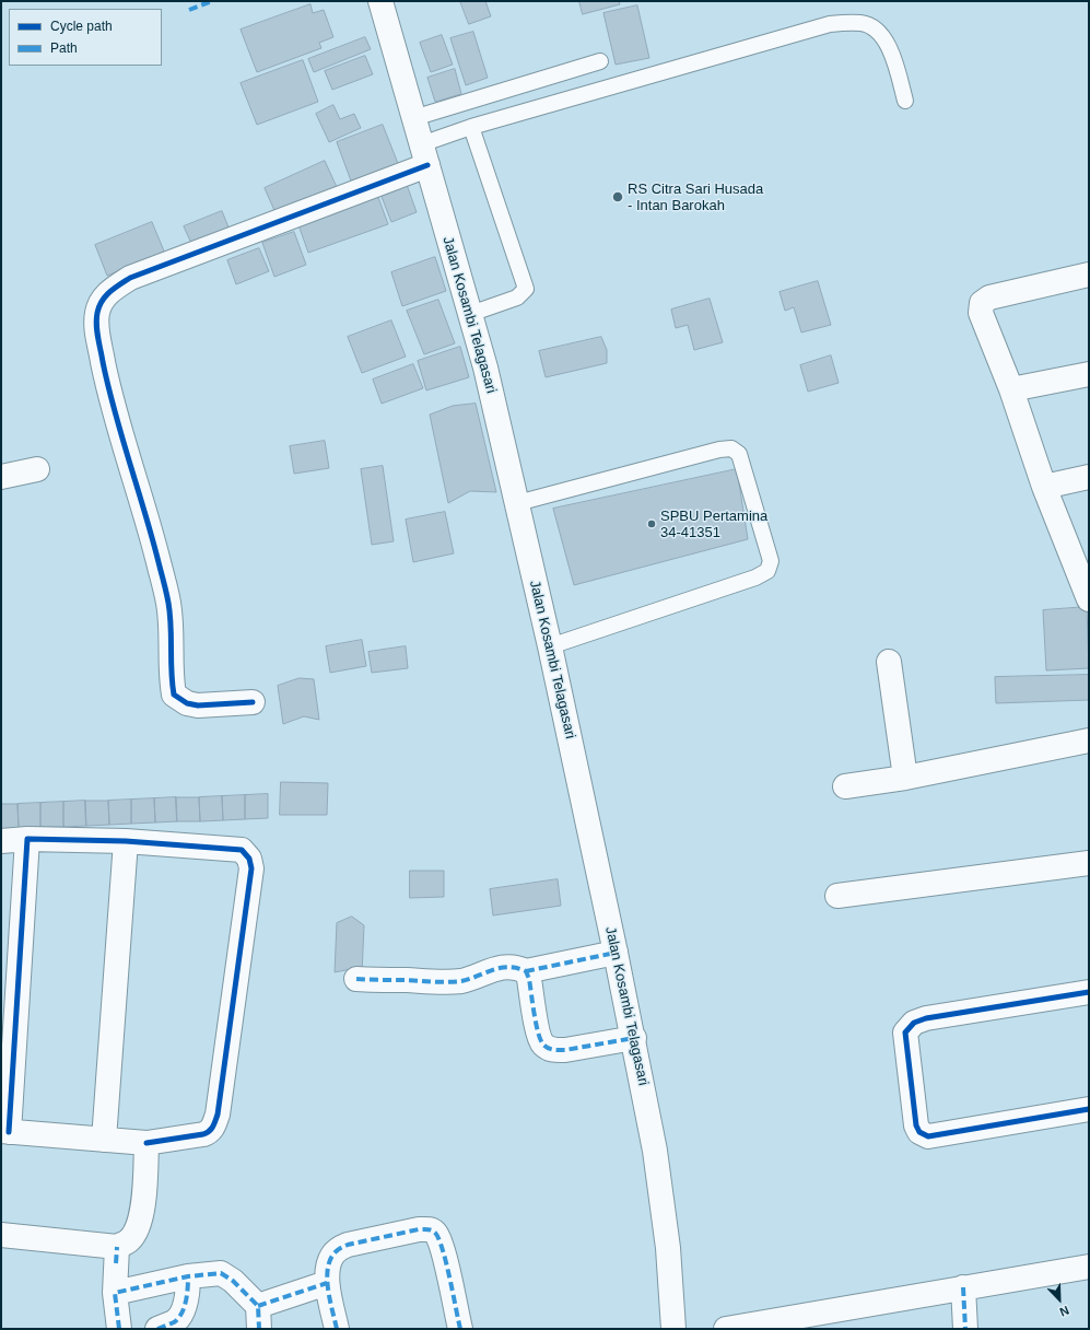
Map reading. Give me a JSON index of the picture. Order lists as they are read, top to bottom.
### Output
{
  "streets": {
    "street": ["Jalan Kosambi Telagasari"]
  },
  "places": ["RS Citra Sari Husada - Intan Barokah", "SPBU Pertamina 34-41351"],
  "legend": ["Cycle path", "Path"],
  "north": "bottom right"
}
